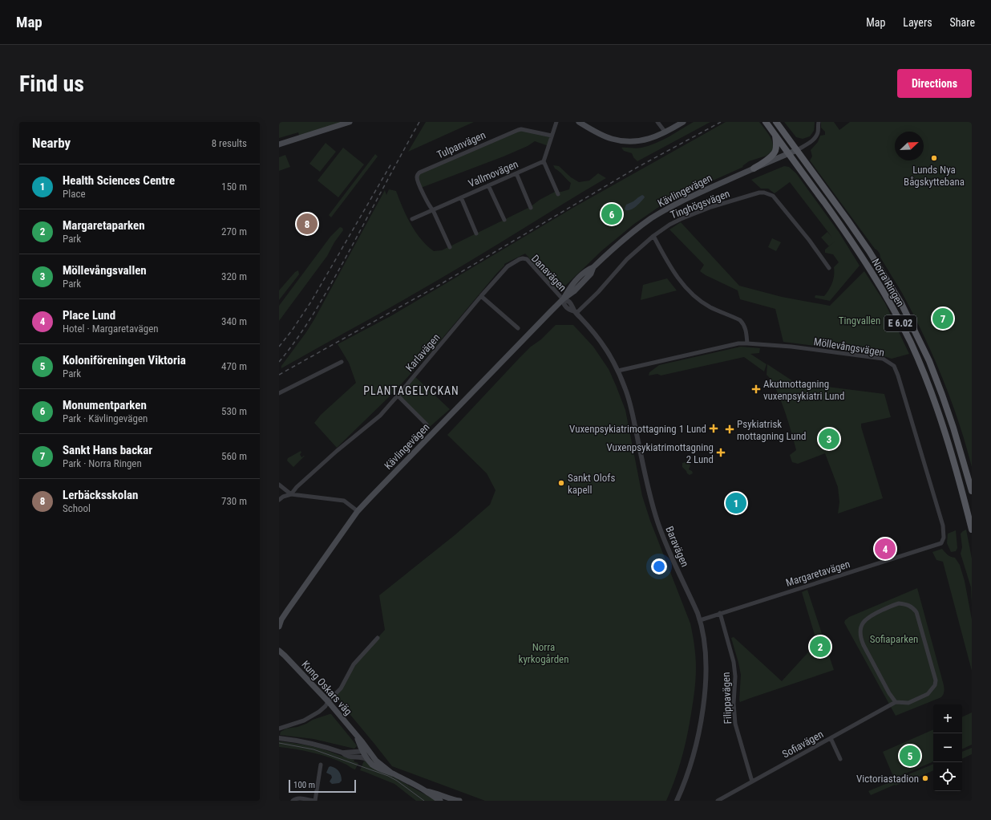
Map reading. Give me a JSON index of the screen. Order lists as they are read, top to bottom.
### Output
{
  "streets": {
    "main road": [
      "Kävlingevägen",
      "Norra Ringen",
      "E 6.02",
      "Kung Oskars väg"
    ],
    "street": [
      "Tulpanvägen",
      "Vallmovägen",
      "Tinghögsvägen",
      "Danavägen",
      "Möllevångsvägen",
      "Karlavägen",
      "Baravägen",
      "Margaretavägen",
      "Filippavägen",
      "Sofiavägen"
    ]
  },
  "crossings": [
    ["Tulpanvägen", "Vallmovägen"],
    ["Kävlingevägen", "Danavägen"],
    ["Kävlingevägen", "Norra Ringen"],
    ["Kävlingevägen", "Baravägen"],
    ["Tinghögsvägen", "Baravägen"],
    ["Danavägen", "Karlavägen"],
    ["Danavägen", "Baravägen"],
    ["Möllevångsvägen", "Baravägen"],
    ["Möllevångsvägen", "Margaretavägen"],
    ["Baravägen", "Margaretavägen"],
    ["Margaretavägen", "Filippavägen"],
    ["Filippavägen", "Sofiavägen"]
  ],
  "districts": ["PLANTAGELYCKAN"],
  "parks": ["Tingvallen", "Sofiaparken", "Norra kyrkogården"],
  "places": {
    "other": ["Lunds Nya Bågskyttebana", "Sankt Olofs kapell", "Victoriastadion"],
    "health": [
      "Akutmottagning vuxenpsykiatri Lund",
      "Vuxenpsykiatrimottagning 1 Lund",
      "Psykiatrisk mottagning Lund",
      "Vuxenpsykiatrimottagning 2 Lund"
    ]
  },
  "scale_bar": "100 m",
  "north": "top right",
  "page": {
    "header": "Map",
    "nav": ["Map", "Layers", "Share"],
    "buttons": "Directions",
    "title": "Find us",
    "heading": ["Nearby", "8 results"],
    "list": [
      {
        "mark": "1",
        "name": "Health Sciences Centre",
        "note": "Place",
        "value": "150 m"
      },
      {
        "mark": "2",
        "name": "Margaretaparken",
        "note": "Park",
        "value": "270 m"
      },
      {
        "mark": "3",
        "name": "Möllevångsvallen",
        "note": "Park",
        "value": "320 m"
      },
      {
        "mark": "4",
        "name": "Place Lund",
        "note": "Hotel · Margaretavägen",
        "value": "340 m"
      },
      {
        "mark": "5",
        "name": "Koloniföreningen Viktoria",
        "note": "Park",
        "value": "470 m"
      },
      {
        "mark": "6",
        "name": "Monumentparken",
        "note": "Park · Kävlingevägen",
        "value": "530 m"
      },
      {
        "mark": "7",
        "name": "Sankt Hans backar",
        "note": "Park · Norra Ringen",
        "value": "560 m"
      },
      {
        "mark": "8",
        "name": "Lerbäcksskolan",
        "note": "School",
        "value": "730 m"
      }
    ],
    "pins": [
      "6",
      "8",
      "7",
      "3",
      "1",
      "4",
      "2",
      "5"
    ],
    "map_buttons": ["+", "−"],
    "scale": "100 m"
  }
}
